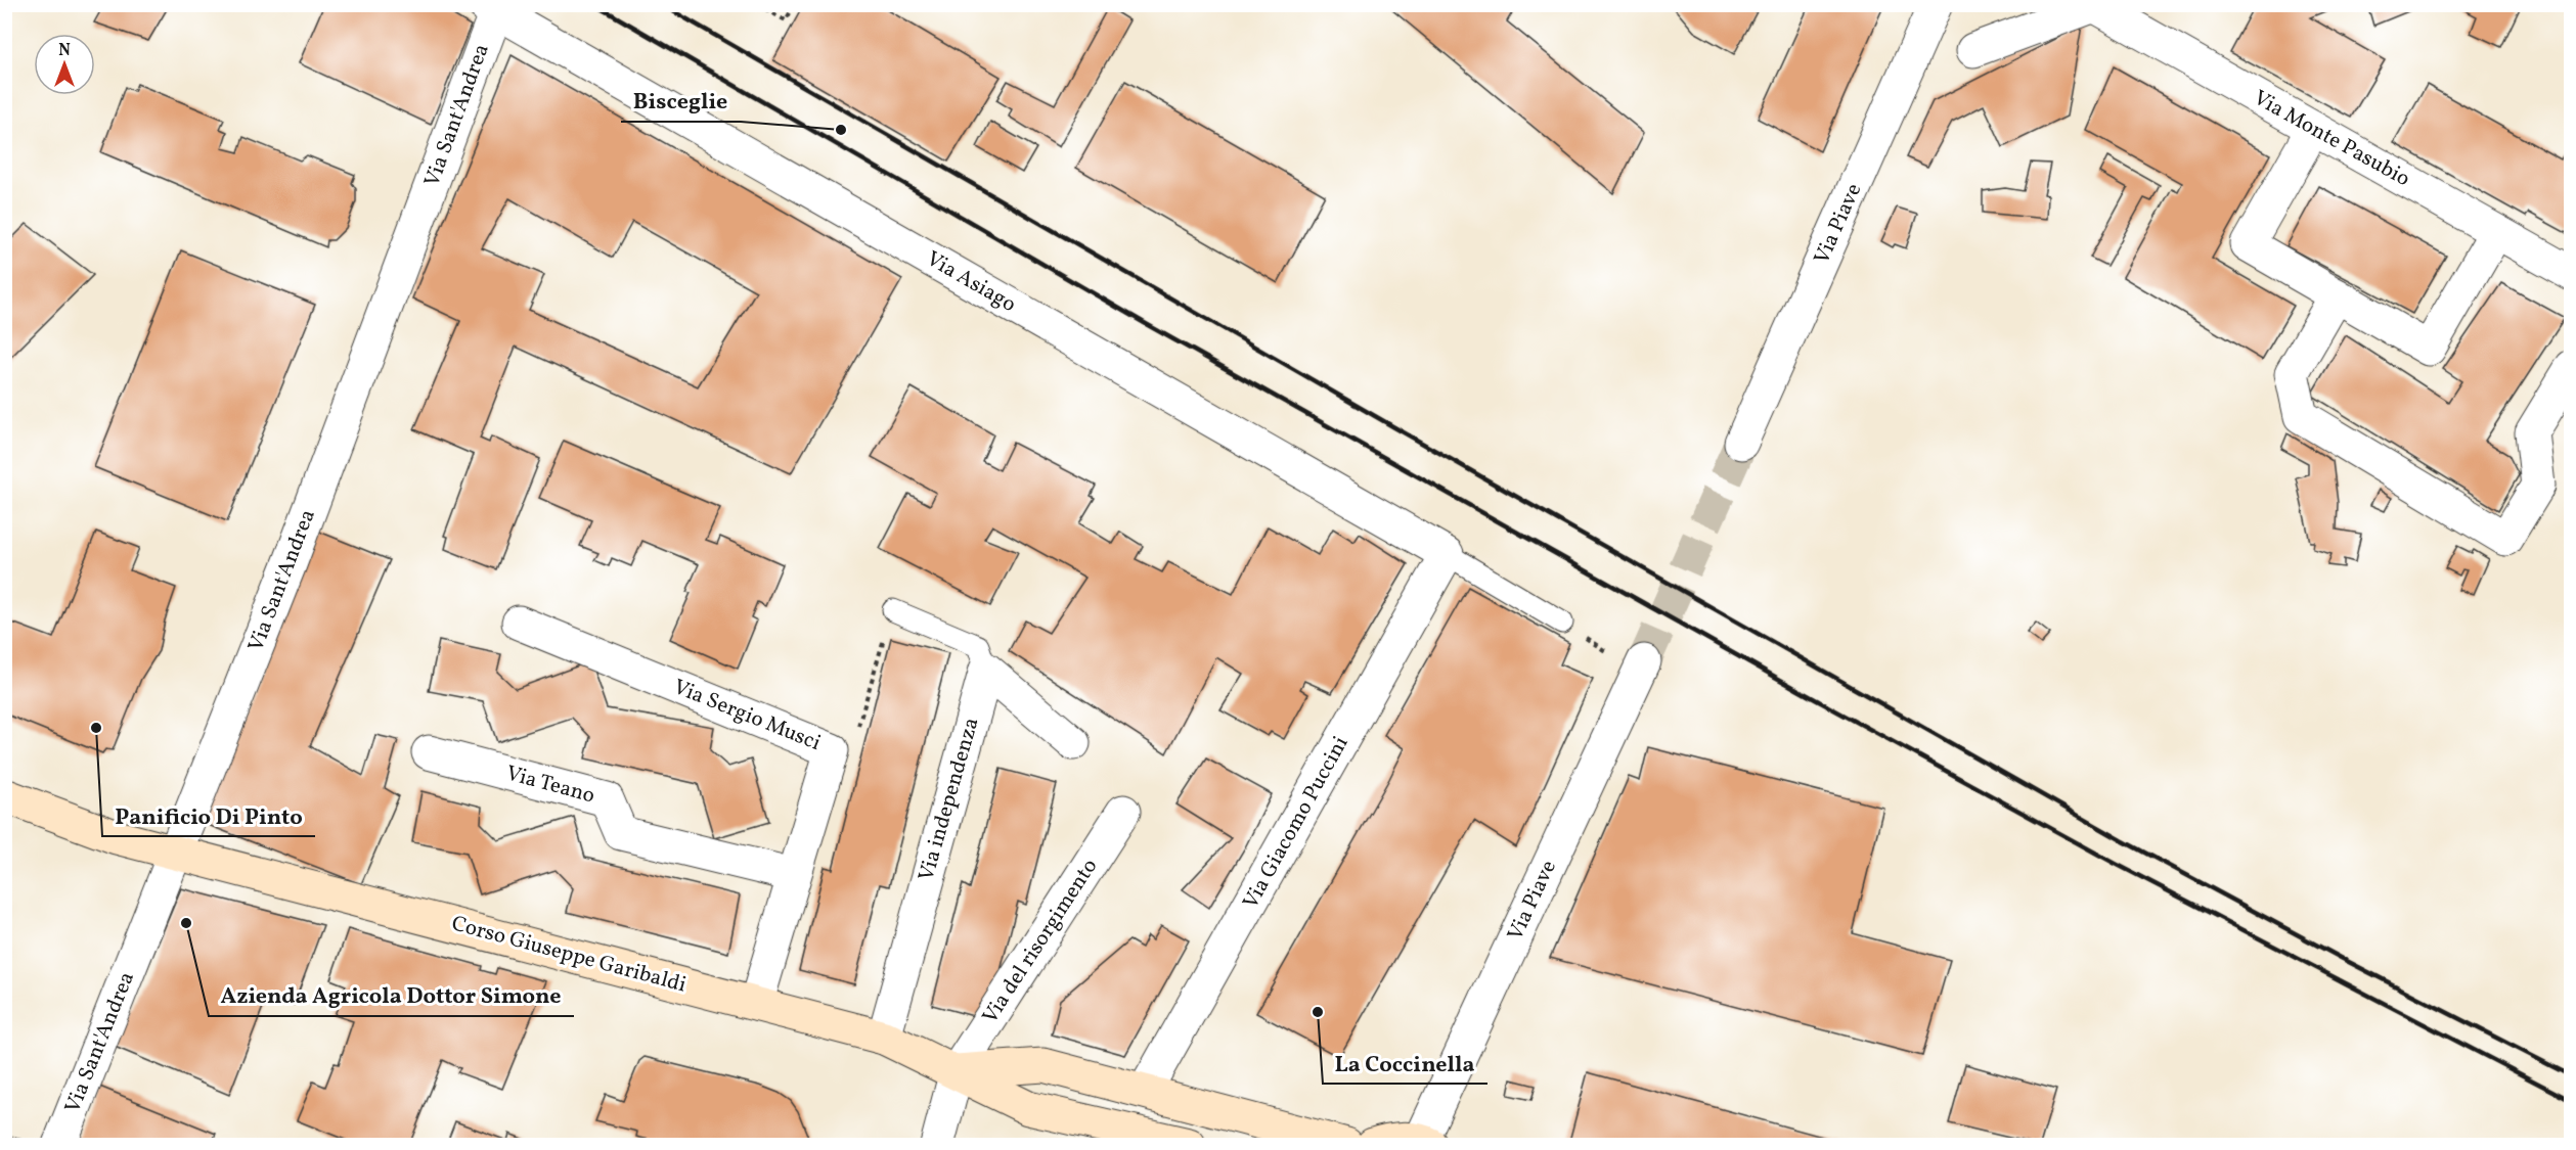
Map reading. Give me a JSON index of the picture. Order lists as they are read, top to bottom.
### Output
{
  "streets": {
    "main road": ["Corso Giuseppe Garibaldi"],
    "street": [
      "Via Sant'Andrea",
      "Via Monte Pasubio",
      "Via Piave",
      "Via Asiago",
      "Via Sergio Musci",
      "Via Teano",
      "Via independenza",
      "Via Giacomo Puccini",
      "Via del risorgimento"
    ]
  },
  "crossings": [
    ["Via Sant'Andrea", "Via Asiago"],
    ["Via Sant'Andrea", "Corso Giuseppe Garibaldi"],
    ["Via Asiago", "Via Giacomo Puccini"],
    ["Via Sergio Musci", "Via Teano"],
    ["Via Sergio Musci", "Corso Giuseppe Garibaldi"],
    ["Via independenza", "Corso Giuseppe Garibaldi"],
    ["Via Giacomo Puccini", "Corso Giuseppe Garibaldi"],
    ["Via del risorgimento", "Corso Giuseppe Garibaldi"]
  ],
  "places": [
    "Bisceglie",
    "Panificio Di Pinto",
    "Azienda Agricola Dottor Simone",
    "La Coccinella"
  ],
  "north": "top"
}
